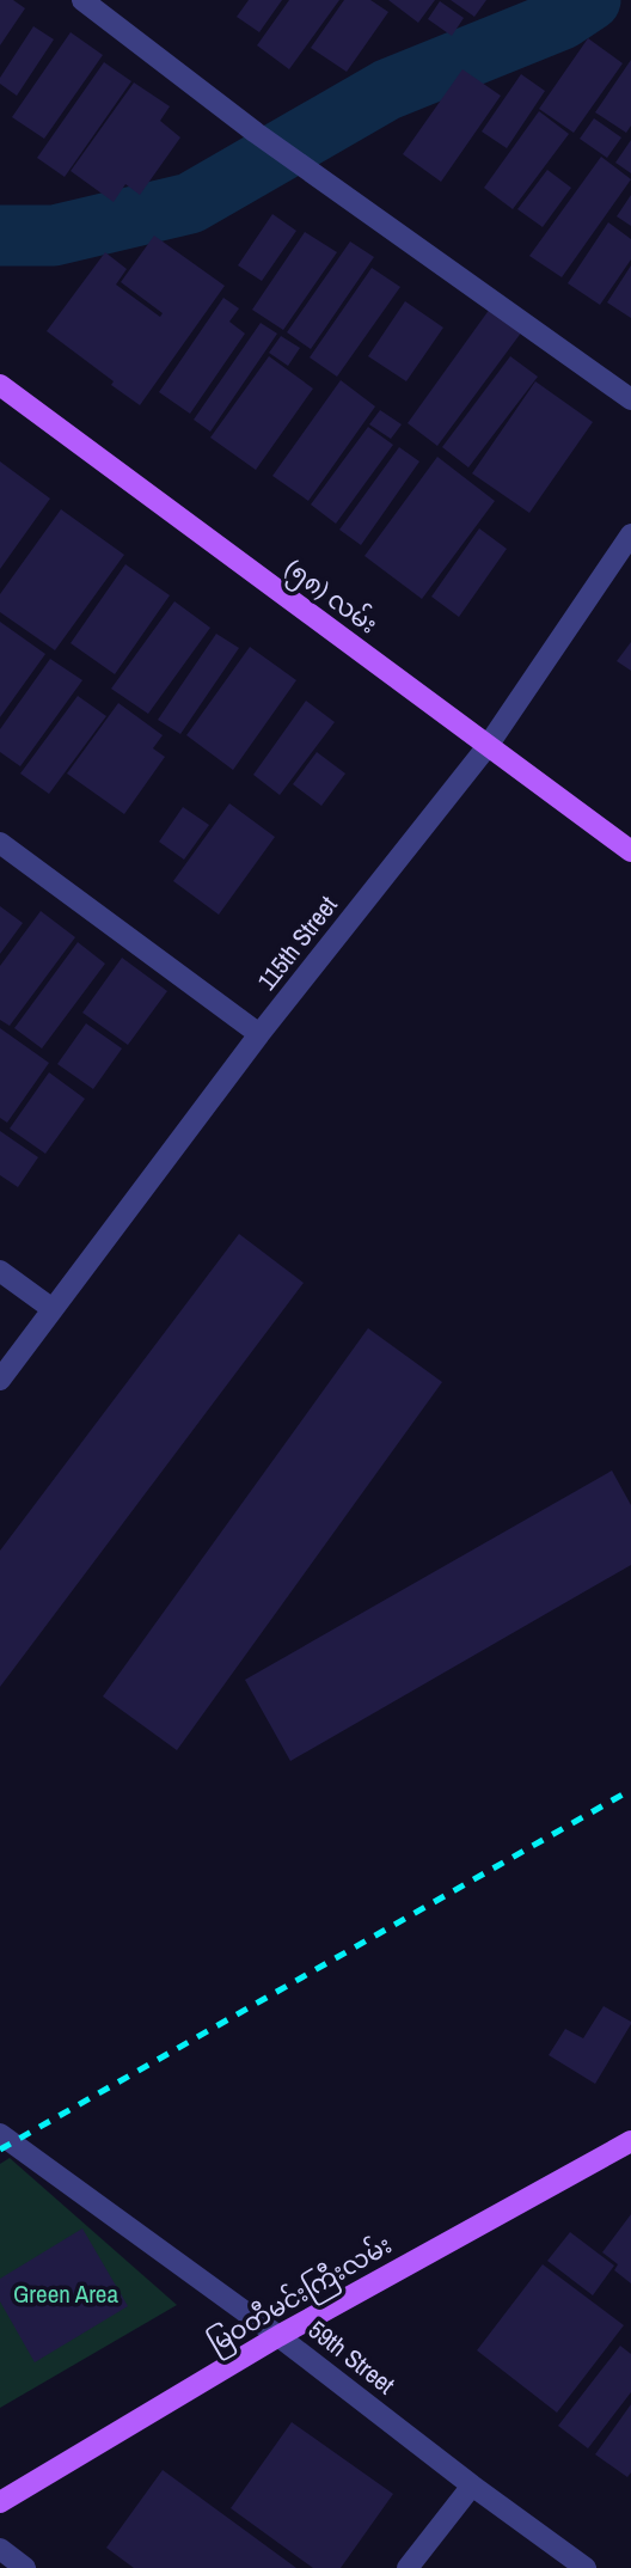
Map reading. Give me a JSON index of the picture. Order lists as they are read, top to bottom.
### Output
{
  "streets": {
    "main road": ["(၅၈) လမ်း", "မြဝတီမင်းကြီးလမ်း"],
    "street": ["115th Street", "59th Street"]
  },
  "crossings": [
    ["(၅၈) လမ်း", "115th Street"],
    ["မြဝတီမင်းကြီးလမ်း", "59th Street"]
  ],
  "parks": ["Green Area"]
}
